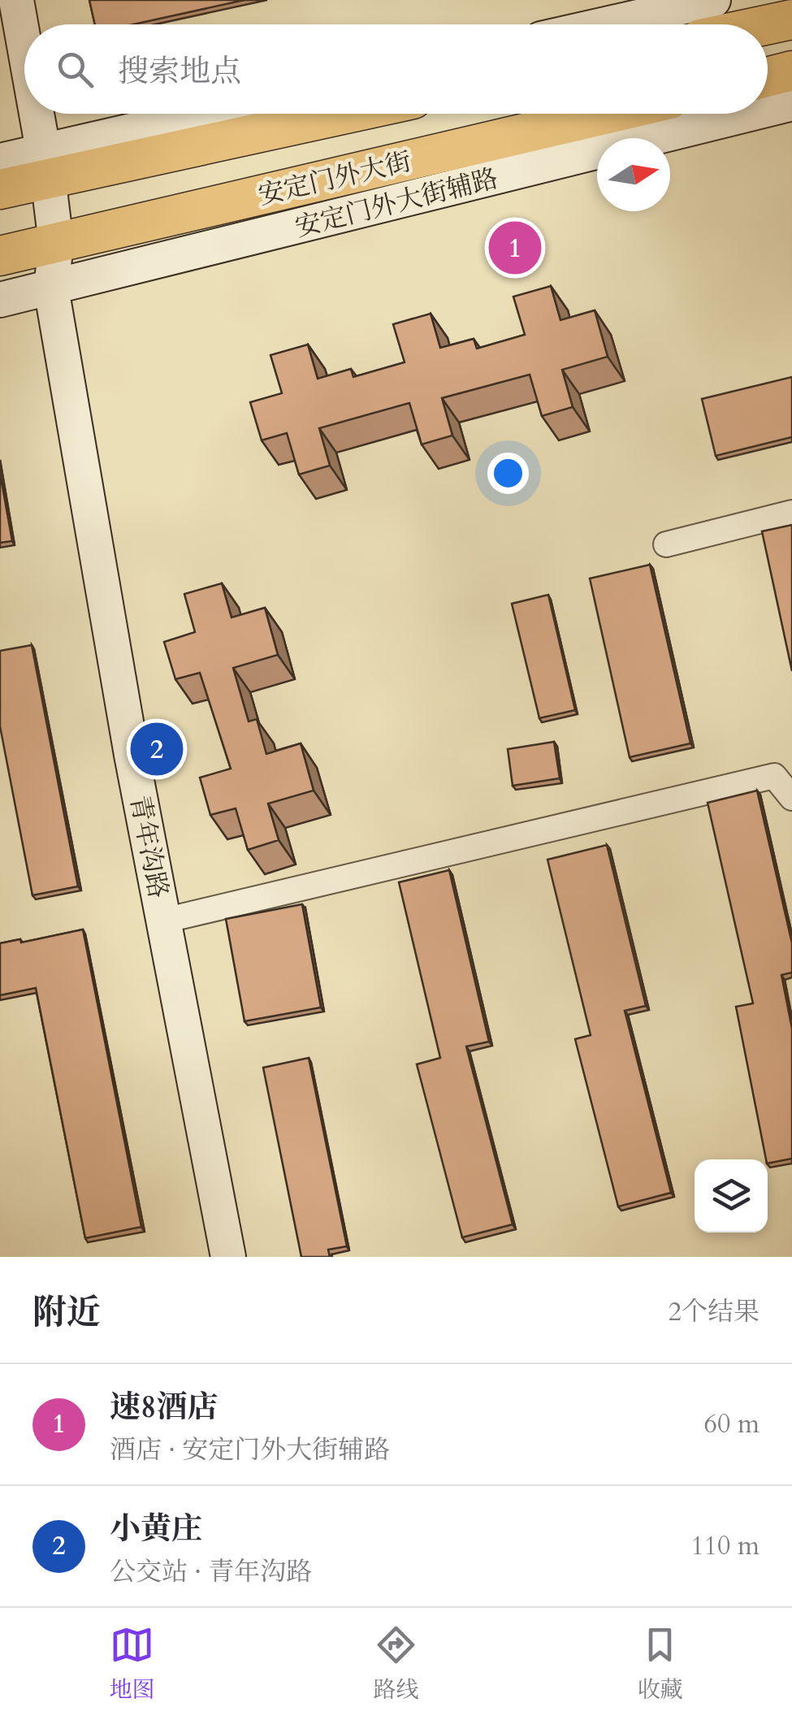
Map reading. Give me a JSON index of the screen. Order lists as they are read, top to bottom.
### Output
{
  "streets": {
    "main road": ["安定门外大街"],
    "street": ["安定门外大街辅路", "青年沟路"]
  },
  "crossings": [
    ["安定门外大街", "青年沟路"],
    ["安定门外大街辅路", "青年沟路"]
  ],
  "north": "right",
  "page": {
    "search": "搜索地点",
    "pins": ["1", "2"],
    "heading": ["附近", "2个结果"],
    "list": [
      {
        "mark": "1",
        "name": "速8酒店",
        "note": "酒店 · 安定门外大街辅路",
        "value": "60 m"
      },
      {
        "mark": "2",
        "name": "小黄庄",
        "note": "公交站 · 青年沟路",
        "value": "110 m"
      }
    ],
    "nav": ["地图", "路线", "收藏"]
  }
}
